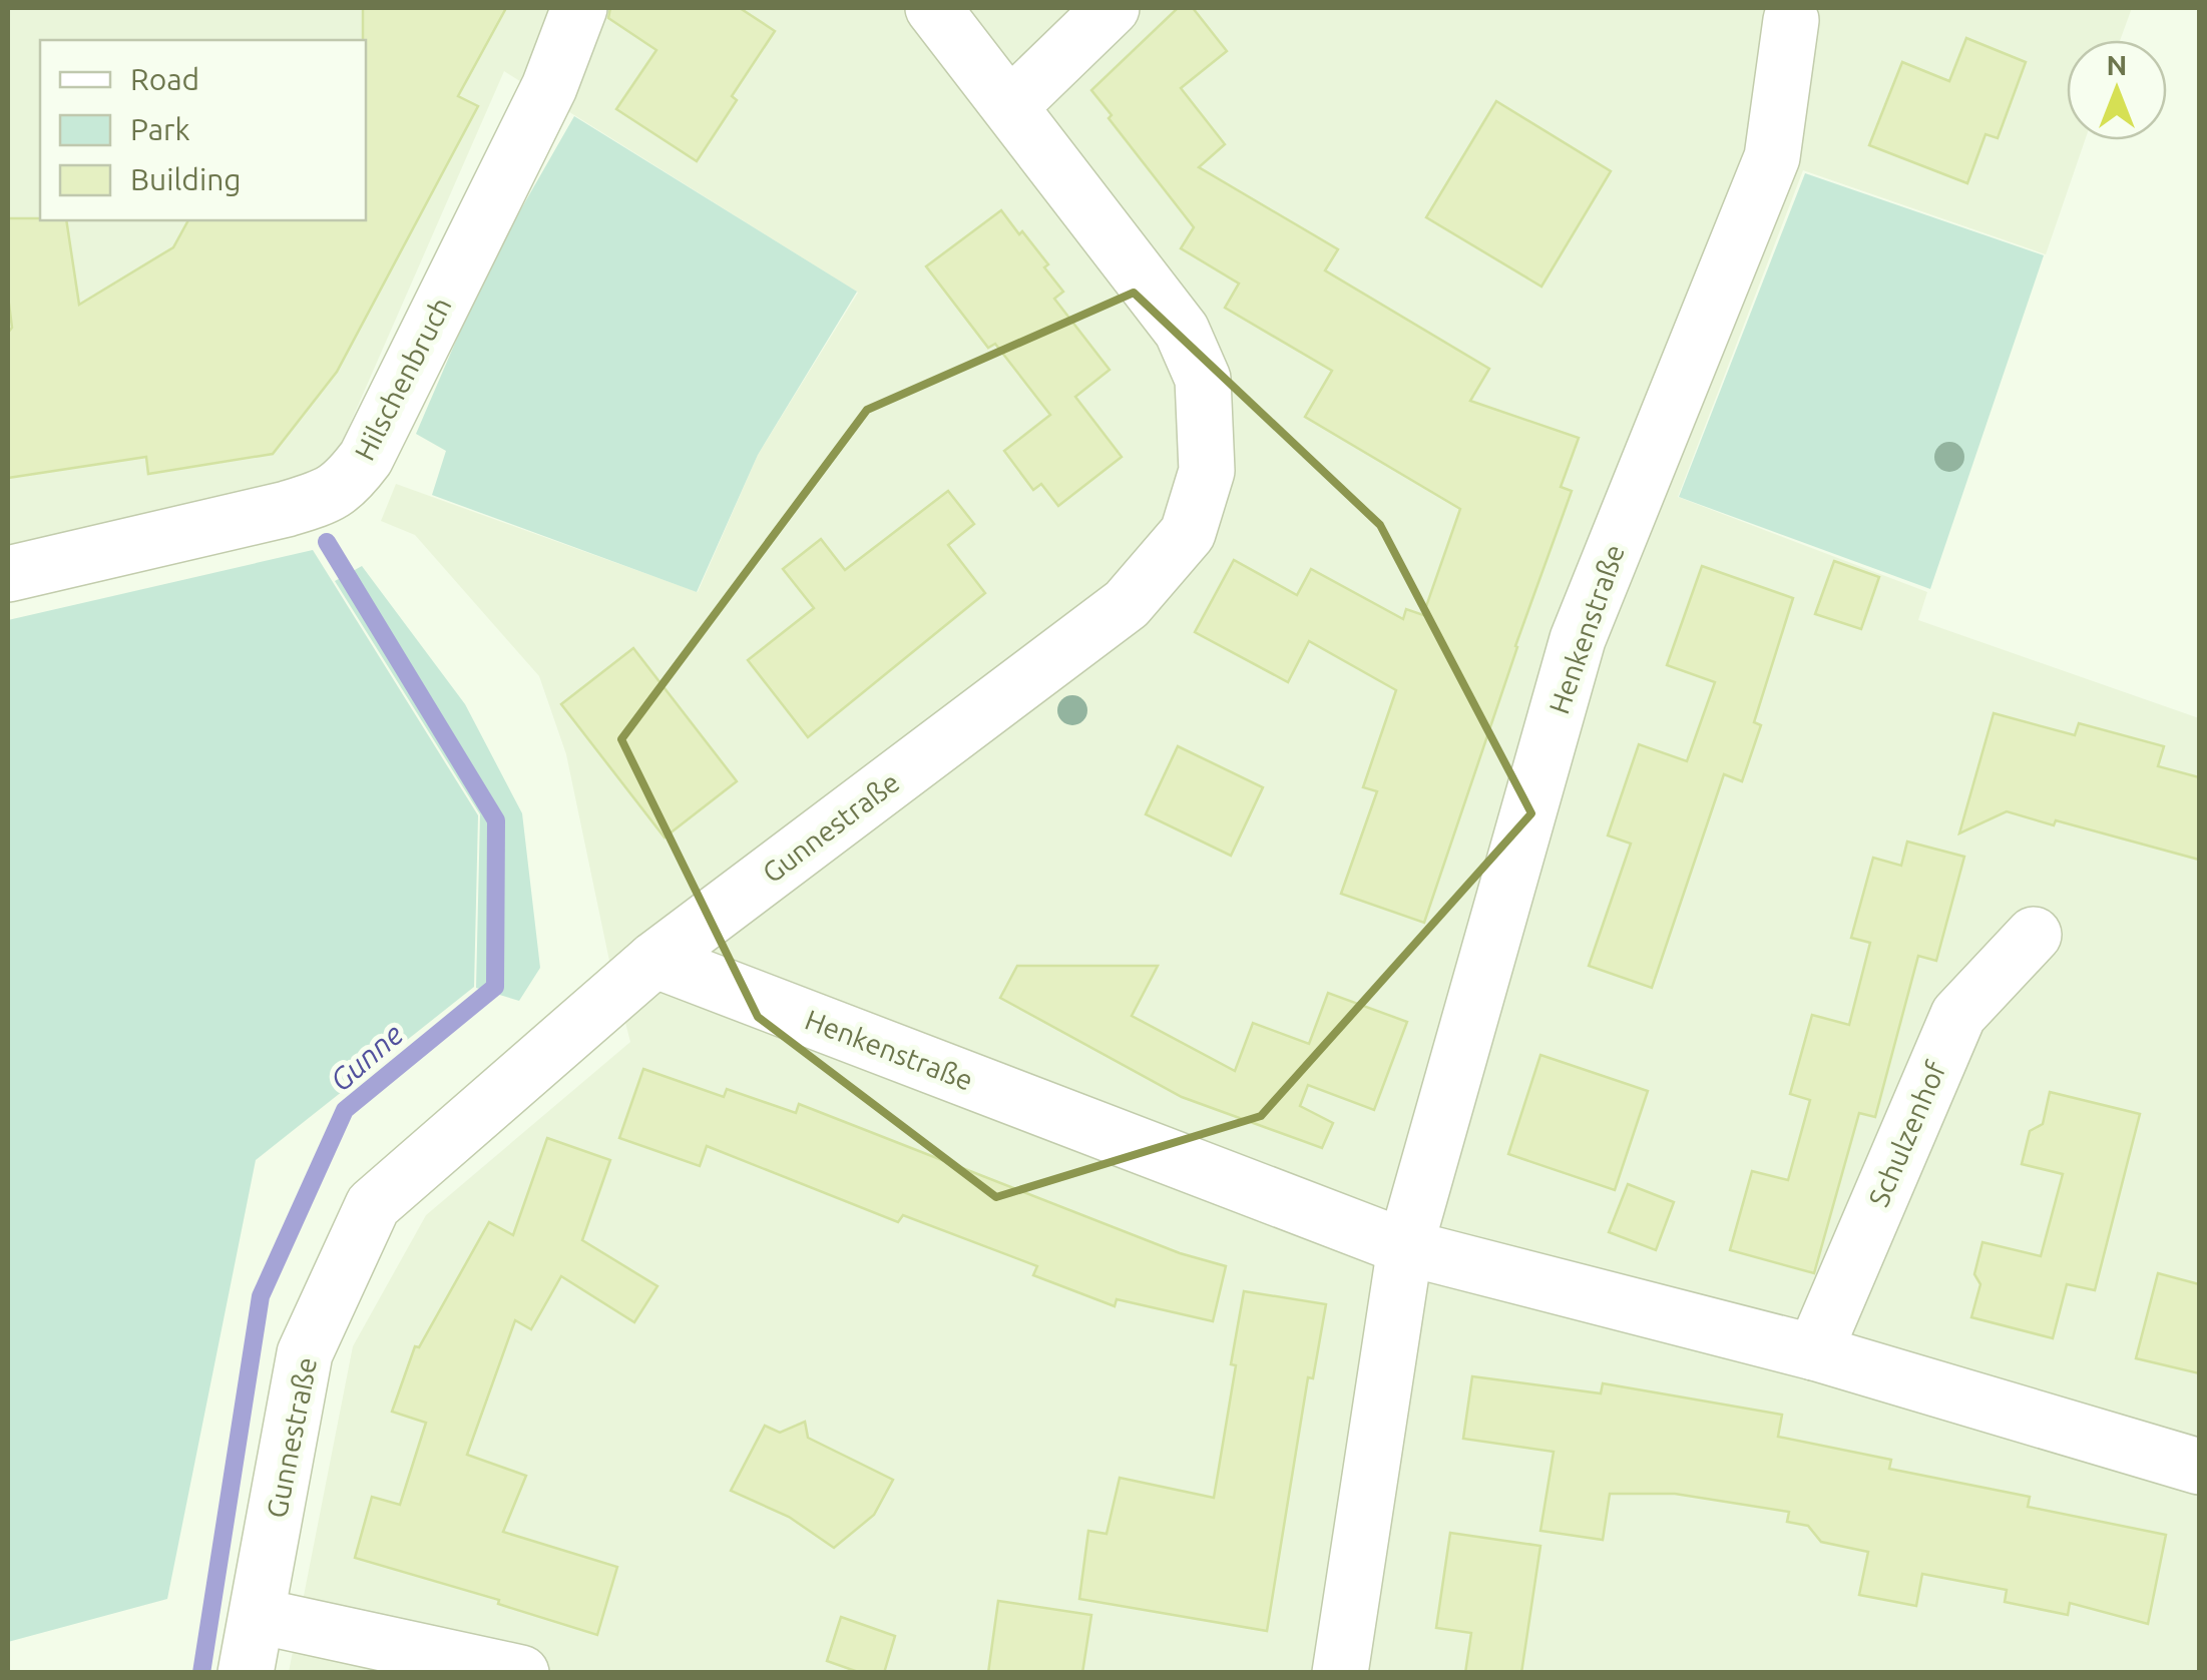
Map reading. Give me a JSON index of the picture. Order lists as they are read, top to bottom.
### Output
{
  "streets": {
    "street": [
      "Hilschenbruch",
      "Henkenstraße",
      "Gunnestraße",
      "Schulzenhof"
    ]
  },
  "crossings": [
    ["Henkenstraße", "Gunnestraße"]
  ],
  "water": ["Gunne"],
  "legend": ["Road", "Park", "Building"],
  "north": "top"
}
